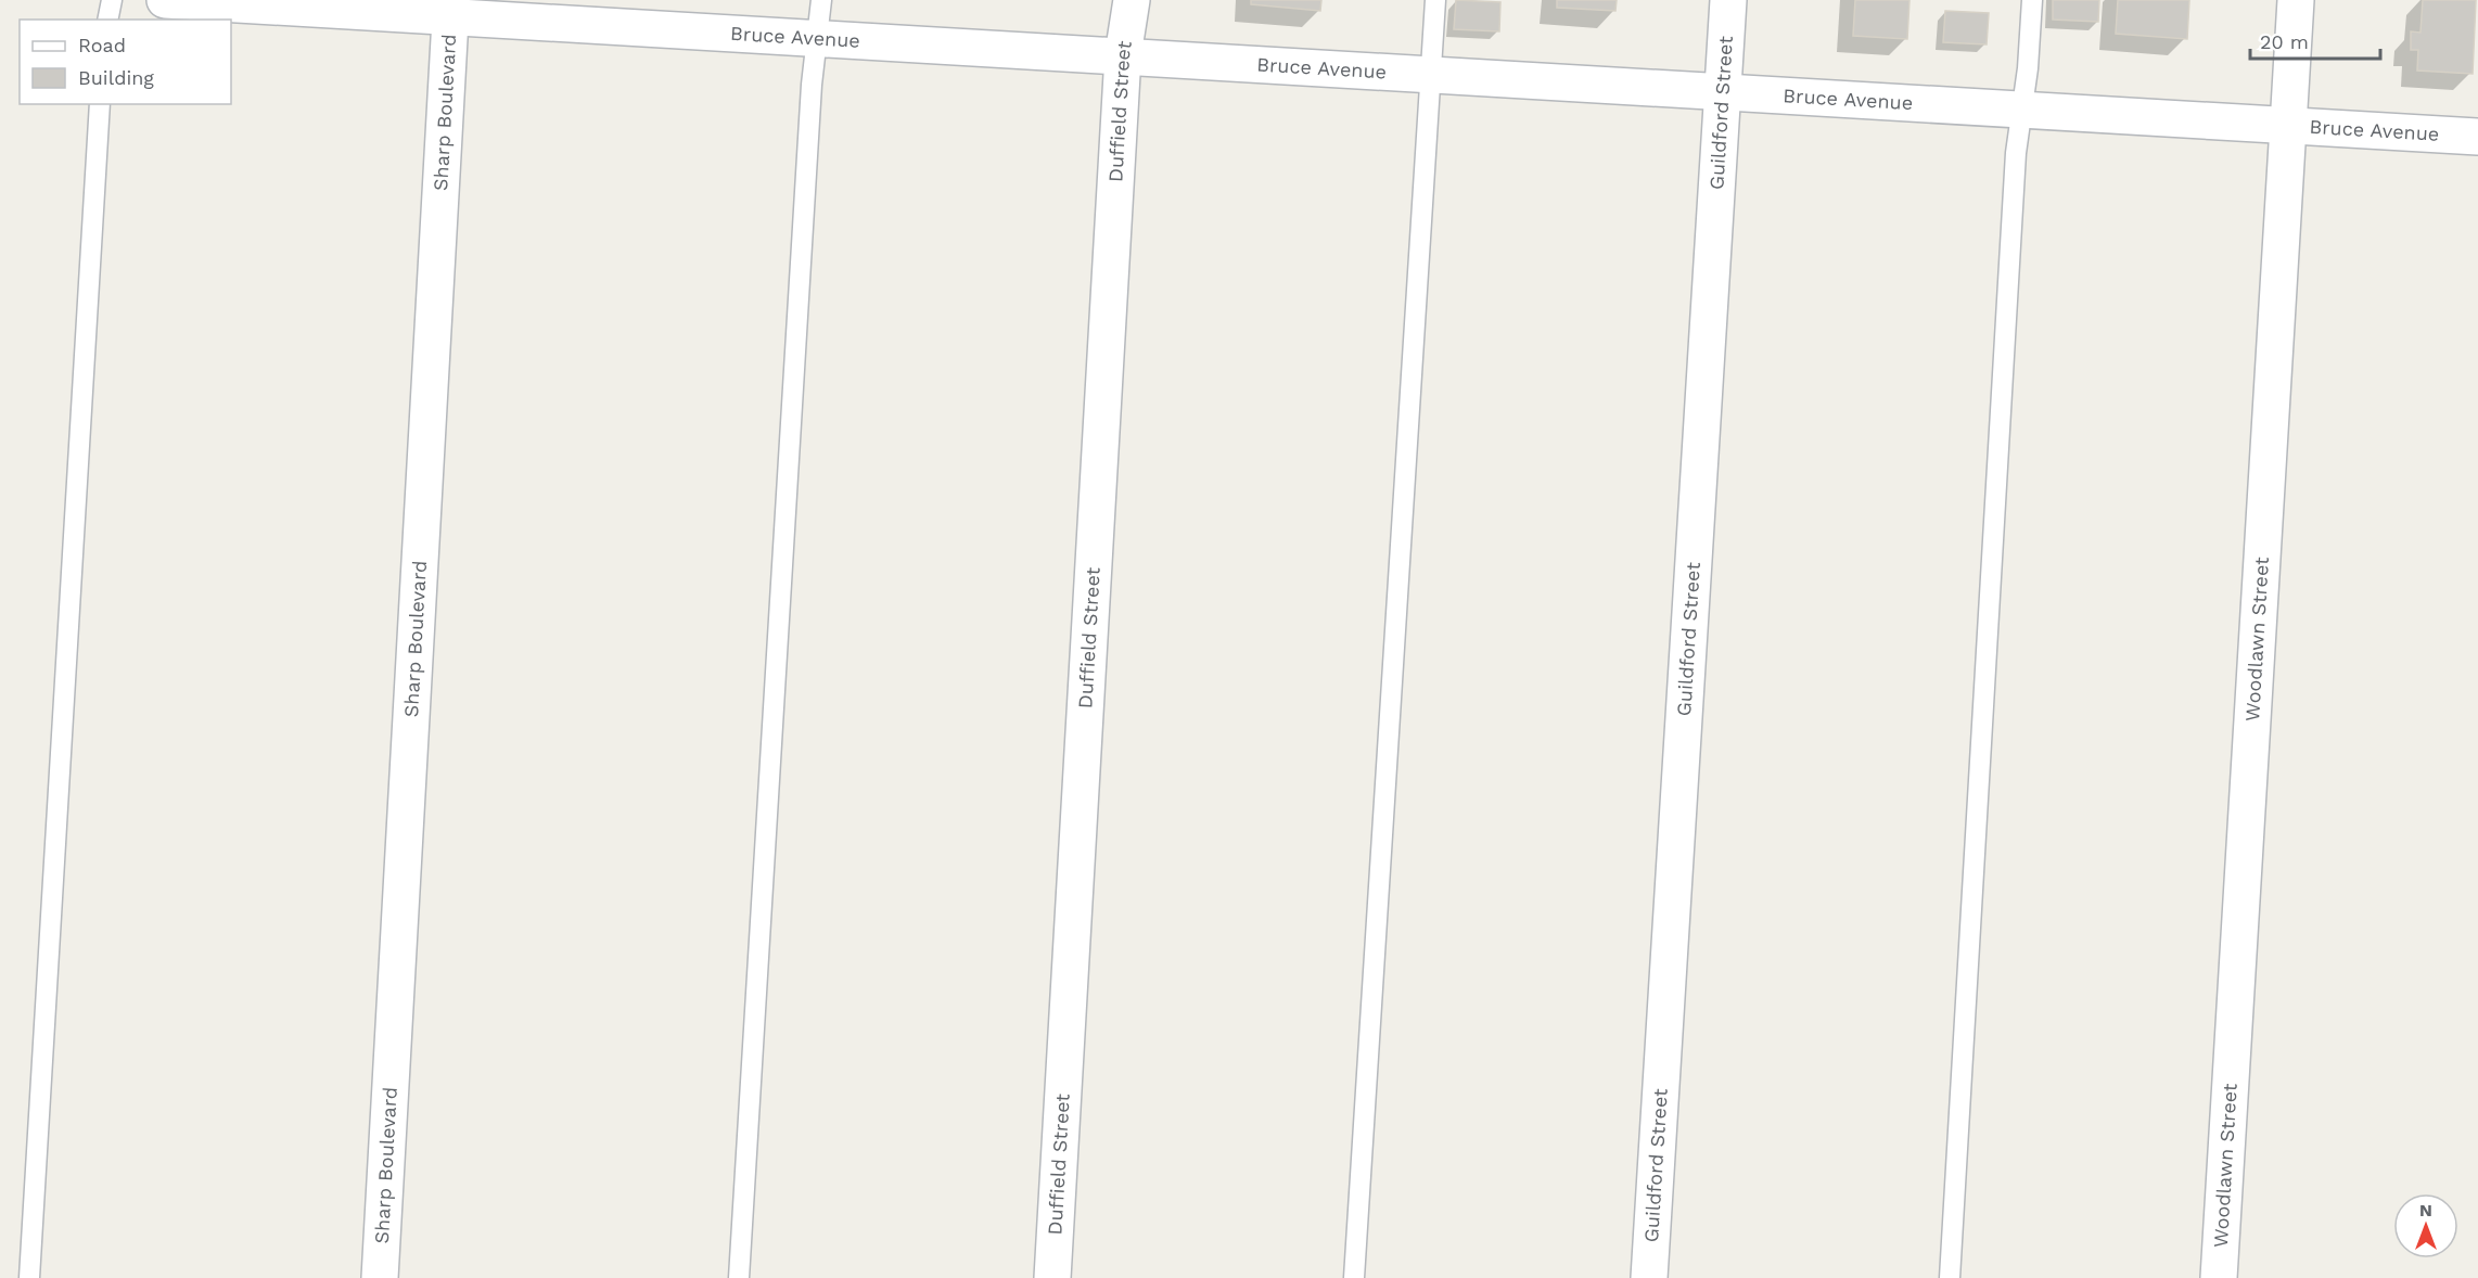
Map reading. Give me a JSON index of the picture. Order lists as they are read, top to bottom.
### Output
{
  "streets": {
    "street": [
      "Bruce Avenue",
      "Sharp Boulevard",
      "Duffield Street",
      "Guildford Street",
      "Woodlawn Street"
    ]
  },
  "crossings": [
    ["Bruce Avenue", "Sharp Boulevard"],
    ["Bruce Avenue", "Duffield Street"],
    ["Bruce Avenue", "Guildford Street"],
    ["Bruce Avenue", "Woodlawn Street"]
  ],
  "legend": ["Road", "Building"],
  "scale_bar": "20 m",
  "north": "top"
}
